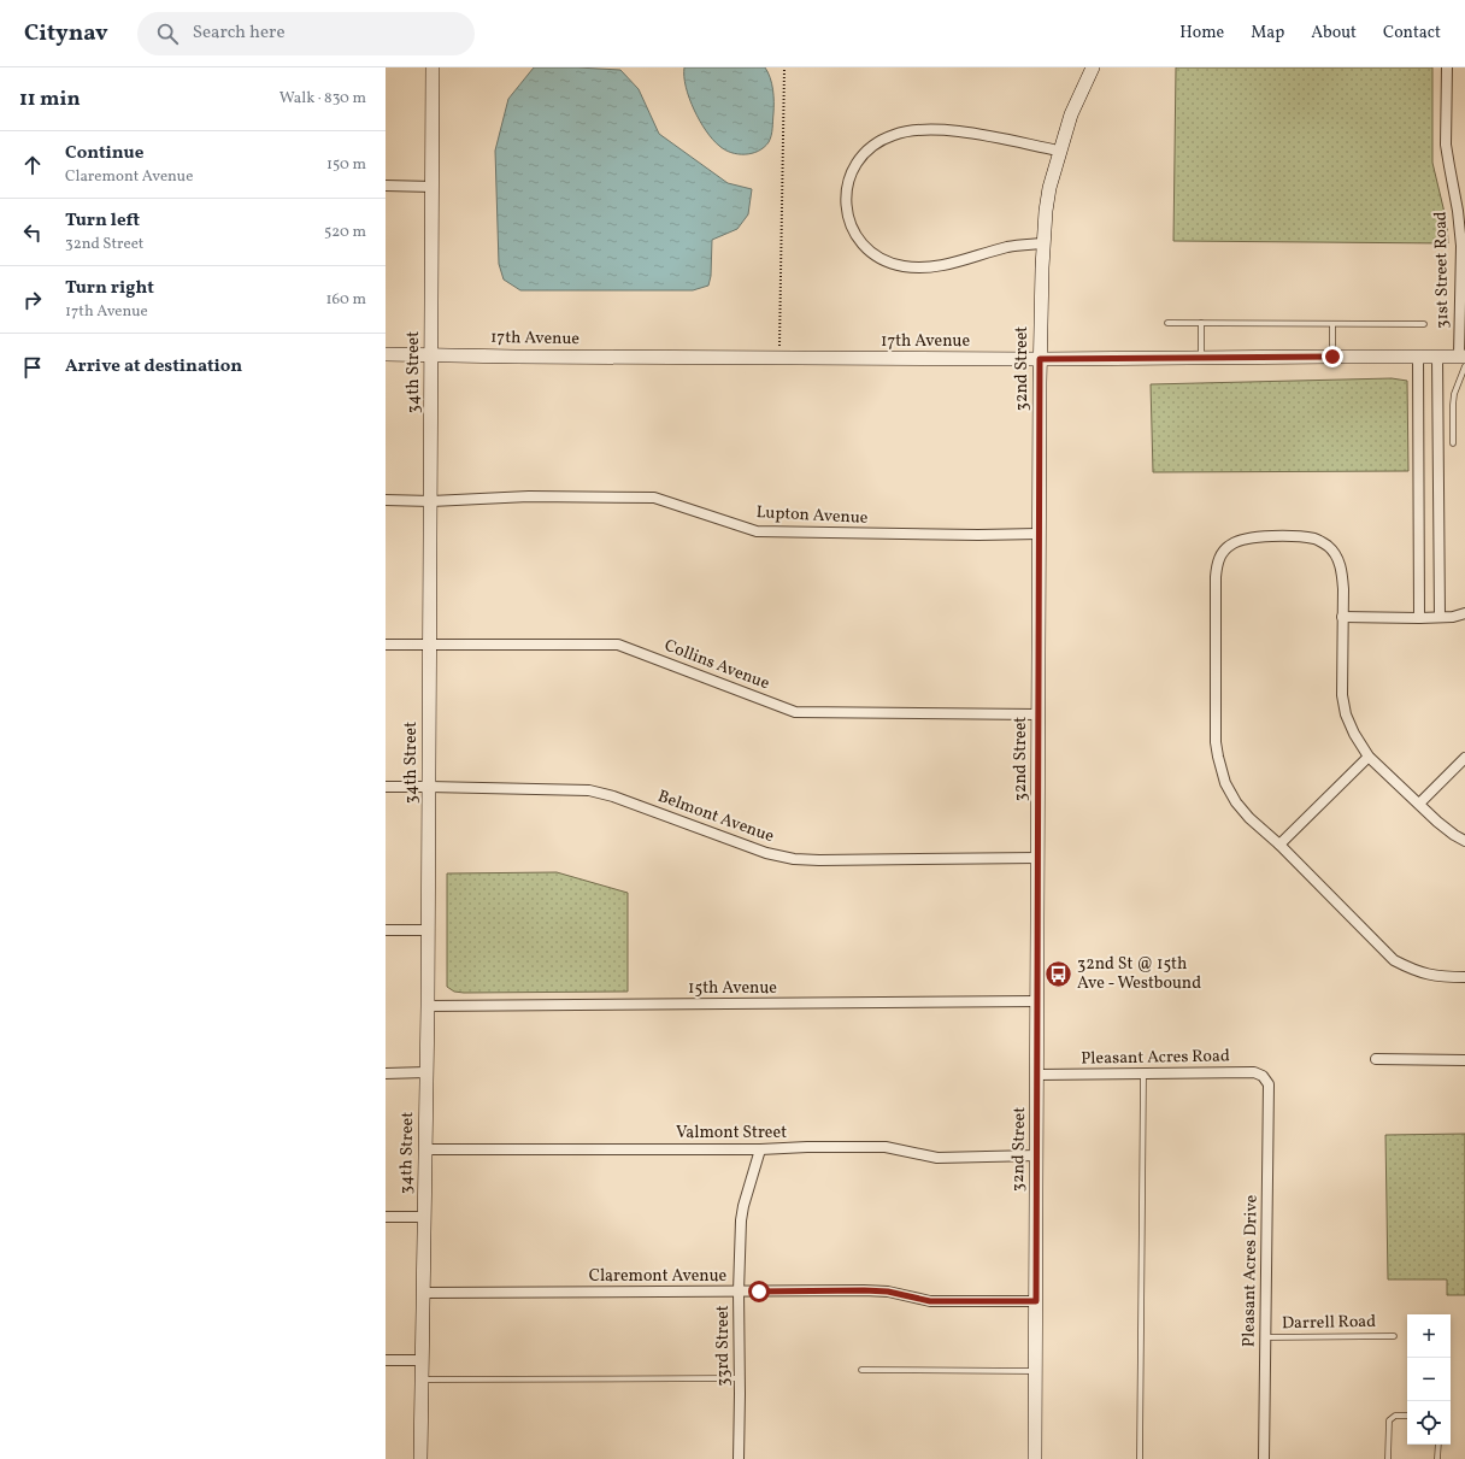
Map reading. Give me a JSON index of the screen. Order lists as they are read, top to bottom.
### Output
{
  "streets": {
    "street": [
      "31st Street Road",
      "17th Avenue",
      "32nd Street",
      "34th Street",
      "Lupton Avenue",
      "Collins Avenue",
      "Belmont Avenue",
      "15th Avenue",
      "Pleasant Acres Road",
      "Valmont Street",
      "Pleasant Acres Drive",
      "Claremont Avenue",
      "33rd Street"
    ],
    "lane": ["Darrell Road"]
  },
  "crossings": [
    ["31st Street Road", "17th Avenue"],
    ["17th Avenue", "32nd Street"],
    ["17th Avenue", "34th Street"],
    ["32nd Street", "Lupton Avenue"],
    ["32nd Street", "Collins Avenue"],
    ["32nd Street", "Belmont Avenue"],
    ["32nd Street", "15th Avenue"],
    ["32nd Street", "Pleasant Acres Road"],
    ["32nd Street", "Valmont Street"],
    ["32nd Street", "Claremont Avenue"],
    ["34th Street", "Lupton Avenue"],
    ["34th Street", "Collins Avenue"],
    ["34th Street", "Belmont Avenue"],
    ["34th Street", "15th Avenue"],
    ["34th Street", "Valmont Street"],
    ["34th Street", "Claremont Avenue"],
    ["Pleasant Acres Road", "Pleasant Acres Drive"],
    ["Valmont Street", "33rd Street"],
    ["Pleasant Acres Drive", "Darrell Road"],
    ["Claremont Avenue", "33rd Street"]
  ],
  "places": {
    "bus stop": ["32nd St @ 15th Ave - Westbound"]
  },
  "page": {
    "header": "Citynav",
    "search": "Search here",
    "nav": [
      "Home",
      "Map",
      "About",
      "Contact"
    ],
    "heading": ["11 min", "Walk · 830 m"],
    "list": [
      ["Continue", "Claremont Avenue", "150 m"],
      ["Turn left", "32nd Street", "520 m"],
      ["Turn right", "17th Avenue", "160 m"],
      "Arrive at destination"
    ],
    "map_buttons": ["+", "−"]
  }
}
